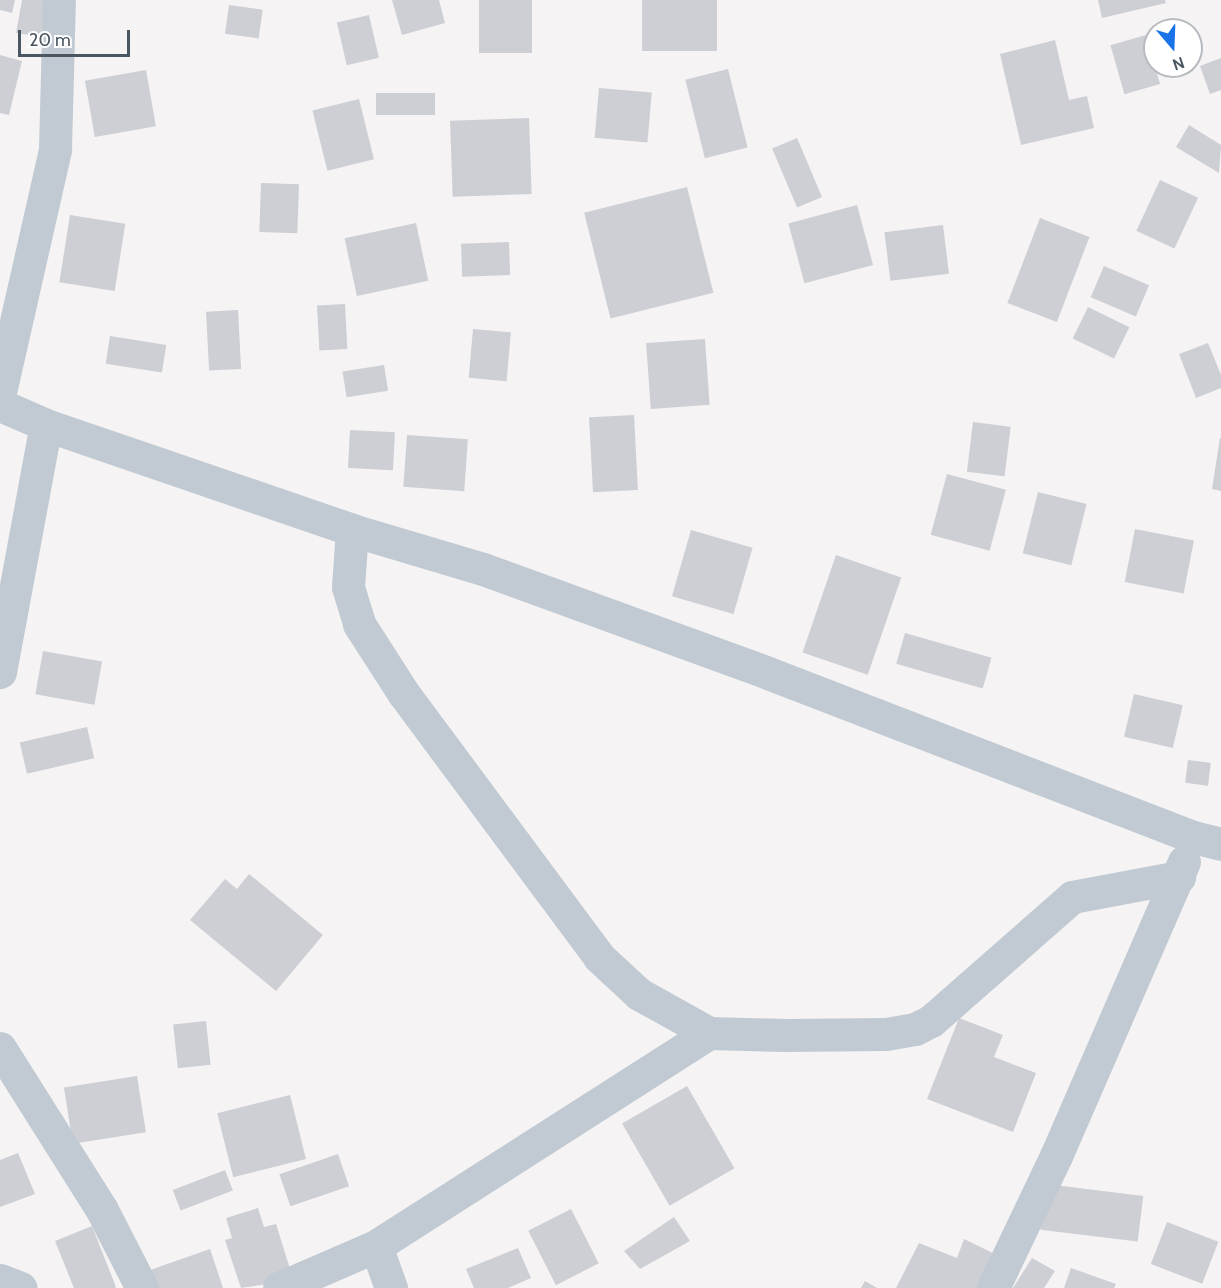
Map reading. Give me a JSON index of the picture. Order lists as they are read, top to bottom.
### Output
{
  "scale_bar": "20 m",
  "north": "bottom"
}
